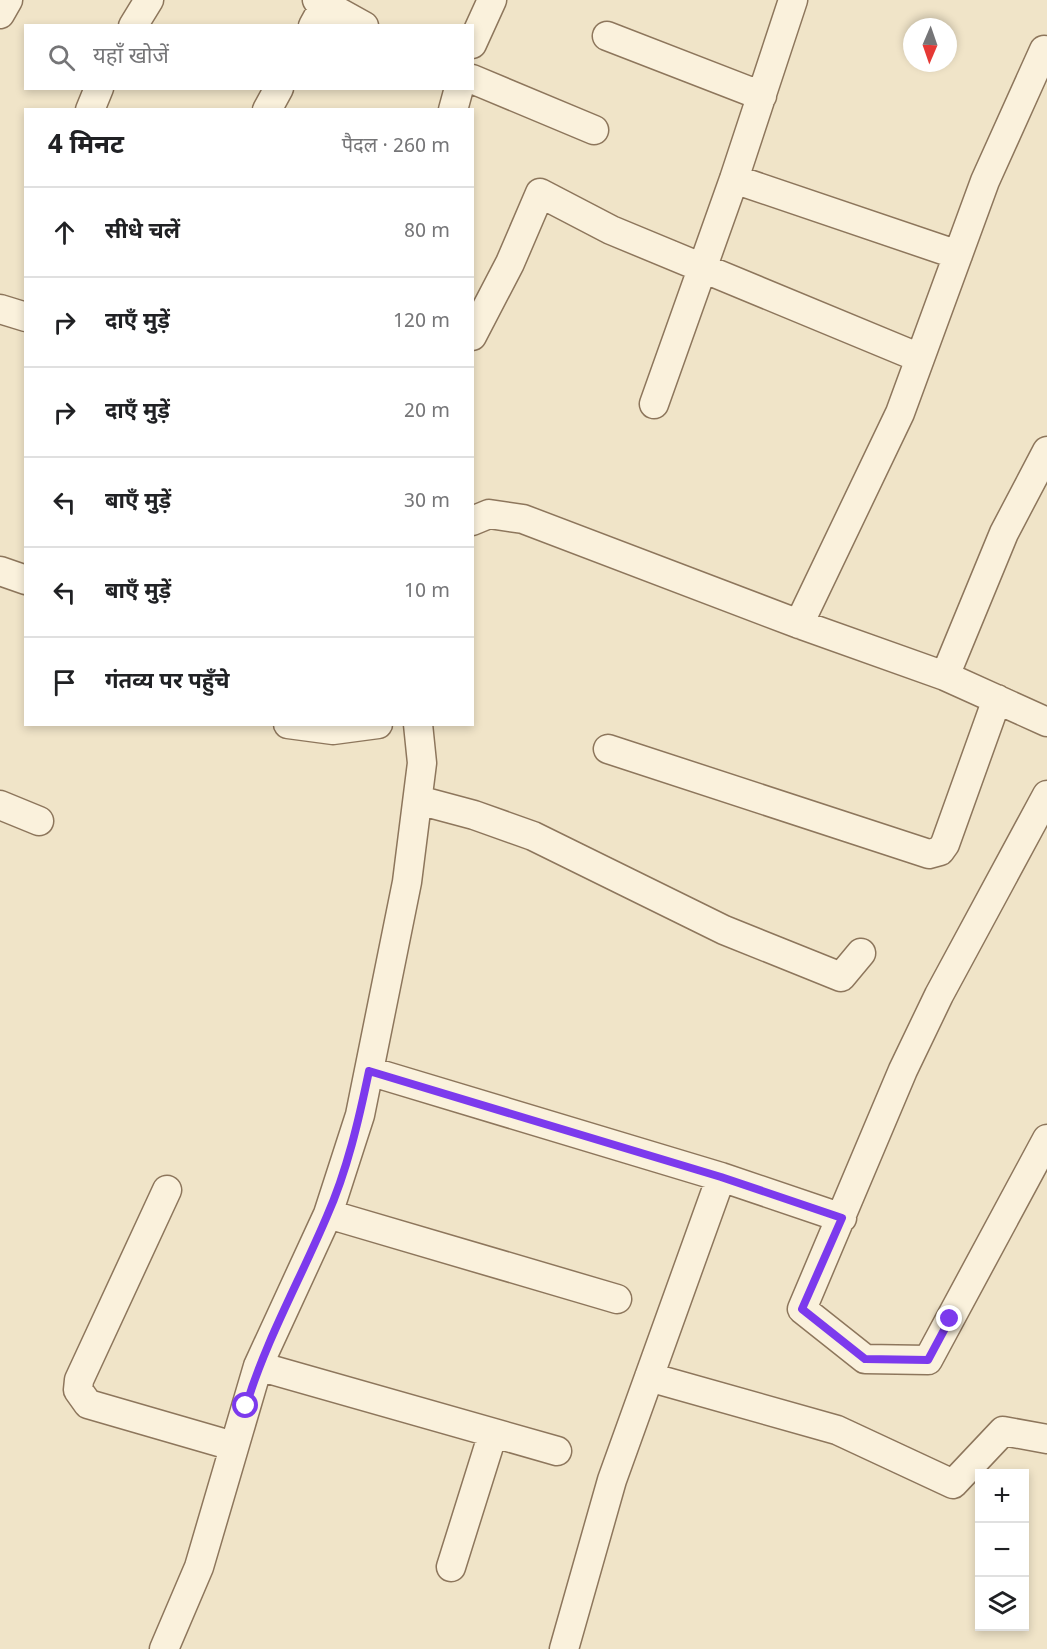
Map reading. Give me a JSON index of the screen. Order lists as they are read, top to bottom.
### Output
{
  "north": "bottom",
  "page": {
    "search": "यहाँ खोजें",
    "heading": ["4 मिनट", "पैदल · 260 m"],
    "list": [
      ["सीधे चलें", "80 m"],
      ["दाएँ मुड़ें", "120 m"],
      ["दाएँ मुड़ें", "20 m"],
      ["बाएँ मुड़ें", "30 m"],
      ["बाएँ मुड़ें", "10 m"],
      "गंतव्य पर पहुँचे"
    ],
    "map_buttons": ["+", "−"]
  }
}
